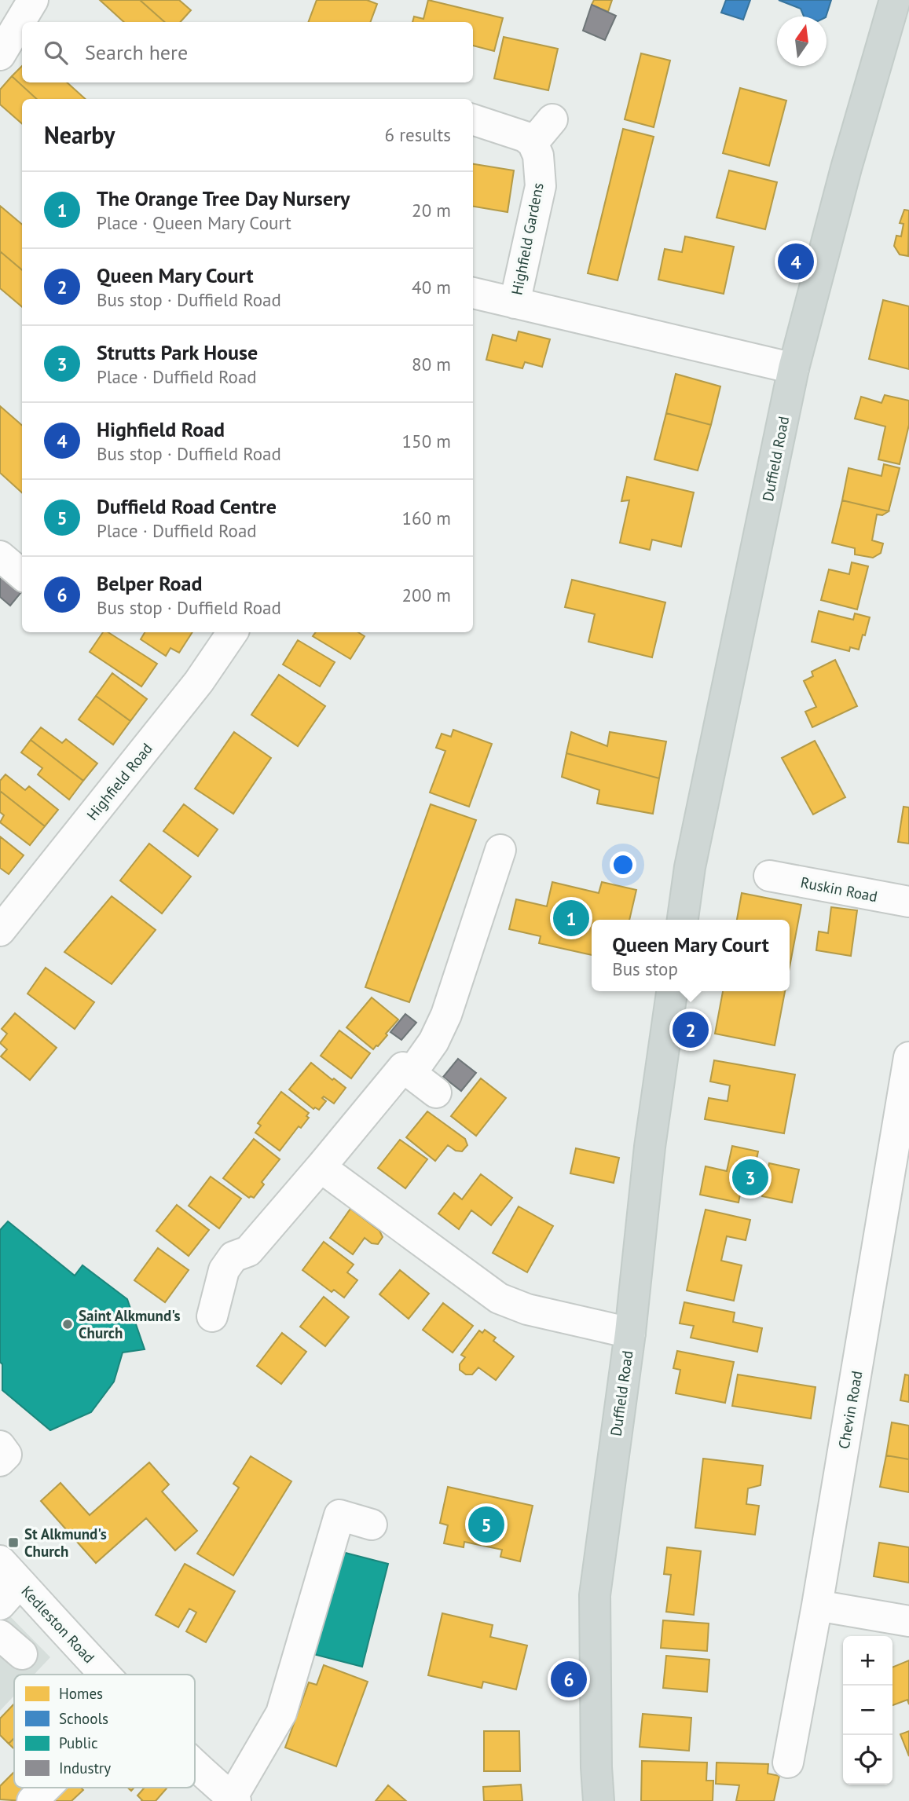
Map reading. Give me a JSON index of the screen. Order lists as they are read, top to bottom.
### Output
{
  "streets": {
    "main road": ["Duffield Road"],
    "street": [
      "Highfield Gardens",
      "Highfield Road",
      "Ruskin Road",
      "Chevin Road",
      "Kedleston Road"
    ]
  },
  "places": {
    "other": ["Saint Alkmund's Church"],
    "transit": ["St Alkmund's Church"]
  },
  "legend": [
    "Homes",
    "Schools",
    "Public",
    "Industry"
  ],
  "north": "top",
  "page": {
    "search": "Search here",
    "heading": ["Nearby", "6 results"],
    "list": [
      {
        "mark": "1",
        "name": "The Orange Tree Day Nursery",
        "note": "Place · Queen Mary Court",
        "value": "20 m"
      },
      {
        "mark": "2",
        "name": "Queen Mary Court",
        "note": "Bus stop · Duffield Road",
        "value": "40 m"
      },
      {
        "mark": "3",
        "name": "Strutts Park House",
        "note": "Place · Duffield Road",
        "value": "80 m"
      },
      {
        "mark": "4",
        "name": "Highfield Road",
        "note": "Bus stop · Duffield Road",
        "value": "150 m"
      },
      {
        "mark": "5",
        "name": "Duffield Road Centre",
        "note": "Place · Duffield Road",
        "value": "160 m"
      },
      {
        "mark": "6",
        "name": "Belper Road",
        "note": "Bus stop · Duffield Road",
        "value": "200 m"
      }
    ],
    "pins": [
      "4",
      "1",
      "2",
      "3",
      "5",
      "6"
    ],
    "popup": ["Queen Mary Court", "Bus stop"],
    "map_buttons": ["+", "−"]
  }
}
